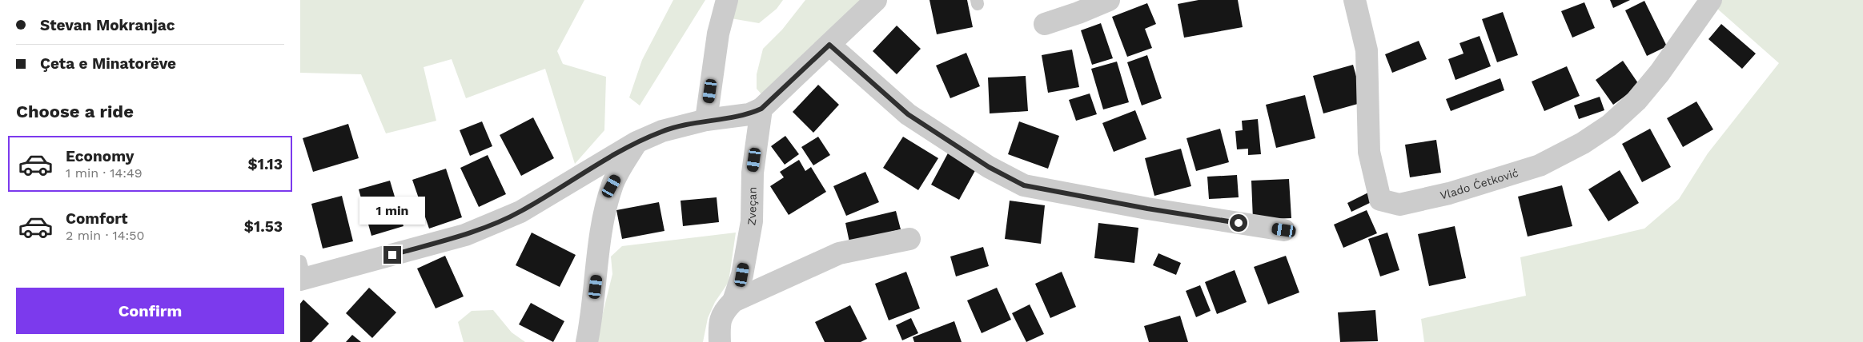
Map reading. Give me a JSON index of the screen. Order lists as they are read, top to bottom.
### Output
{
  "streets": {
    "street": ["Vlado Ćetković", "Zveçan"]
  },
  "page": {
    "banner": ["Stevan Mokranjac", "Çeta e Minatorëve"],
    "heading": "Choose a ride",
    "list": [
      {
        "name": "Economy",
        "note": "1 min · 14:49",
        "value": "$1.13"
      },
      {
        "name": "Comfort",
        "note": "2 min · 14:50",
        "value": "$1.53"
      }
    ],
    "bubble": "1 min",
    "buttons": "Confirm"
  }
}
